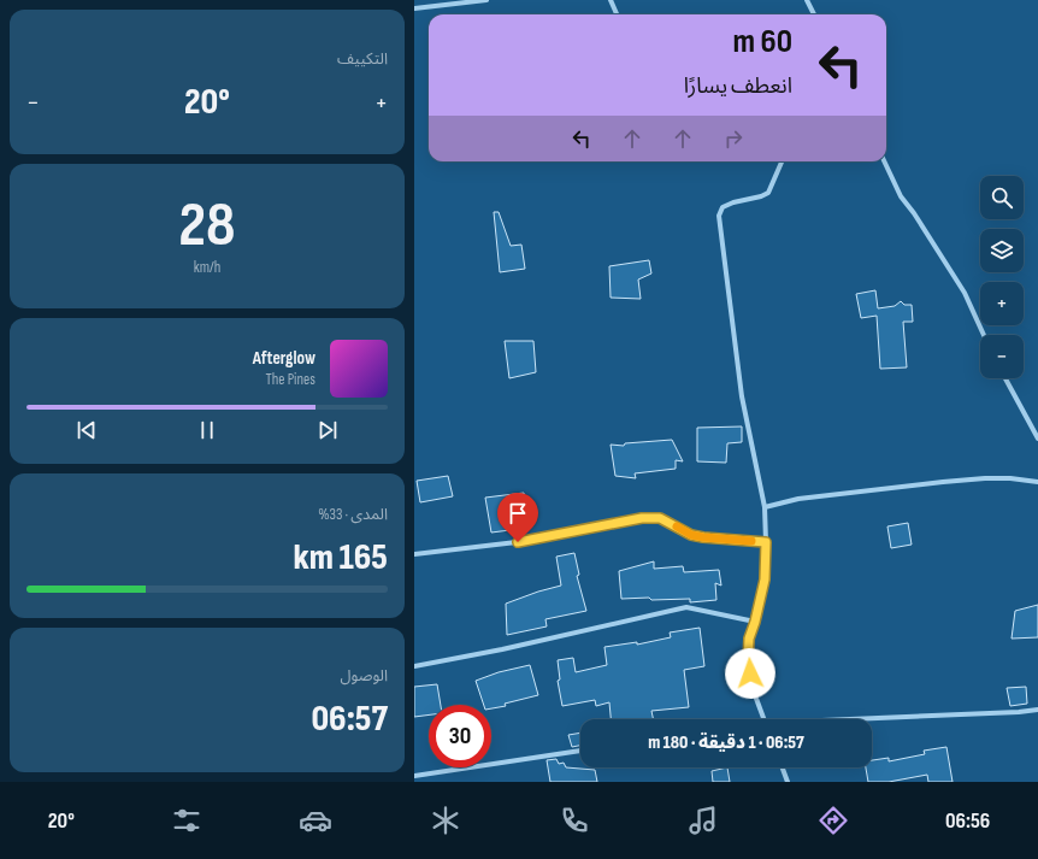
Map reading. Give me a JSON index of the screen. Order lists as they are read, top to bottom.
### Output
{
  "page": {
    "tile": [
      "التكييف",
      ["28", "km/h"],
      ["المدى · 33%", "165 km"],
      ["الوصول", "06:57"]
    ],
    "turn": ["60 m", "انعطف يسارًا"],
    "heat": ["−", "20°", "+"],
    "map_buttons": ["+", "−"],
    "song": ["Afterglow", "The Pines"],
    "limit": "30",
    "trip": "06:57 · 1 دقيقة · 180 m",
    "tabs": ["06:56", "20°"]
  }
}
